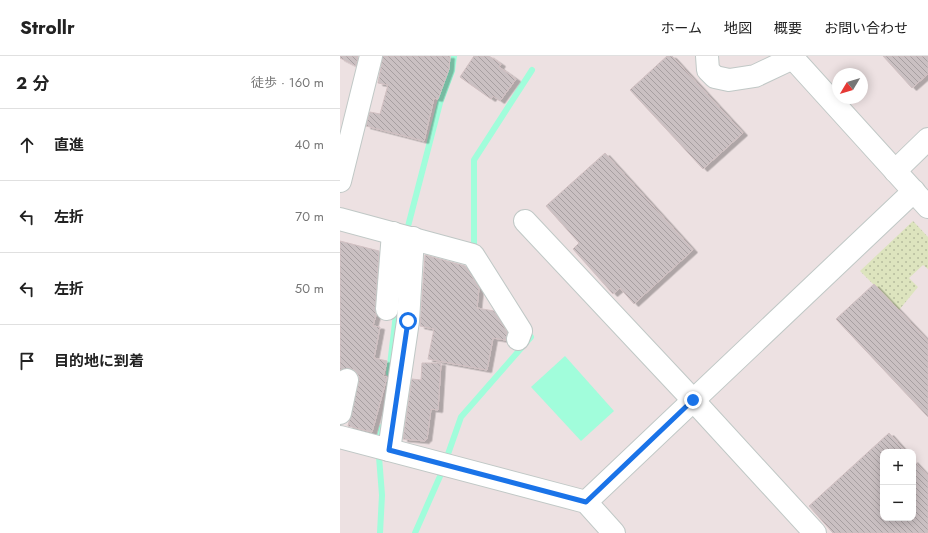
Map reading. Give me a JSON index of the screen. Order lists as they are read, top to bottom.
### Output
{
  "north": "bottom left",
  "page": {
    "header": "Strollr",
    "nav": [
      "ホーム",
      "地図",
      "概要",
      "お問い合わせ"
    ],
    "heading": ["2 分", "徒歩 · 160 m"],
    "list": [
      ["直進", "40 m"],
      ["左折", "70 m"],
      ["左折", "50 m"],
      "目的地に到着"
    ],
    "map_buttons": ["+", "−"]
  }
}
